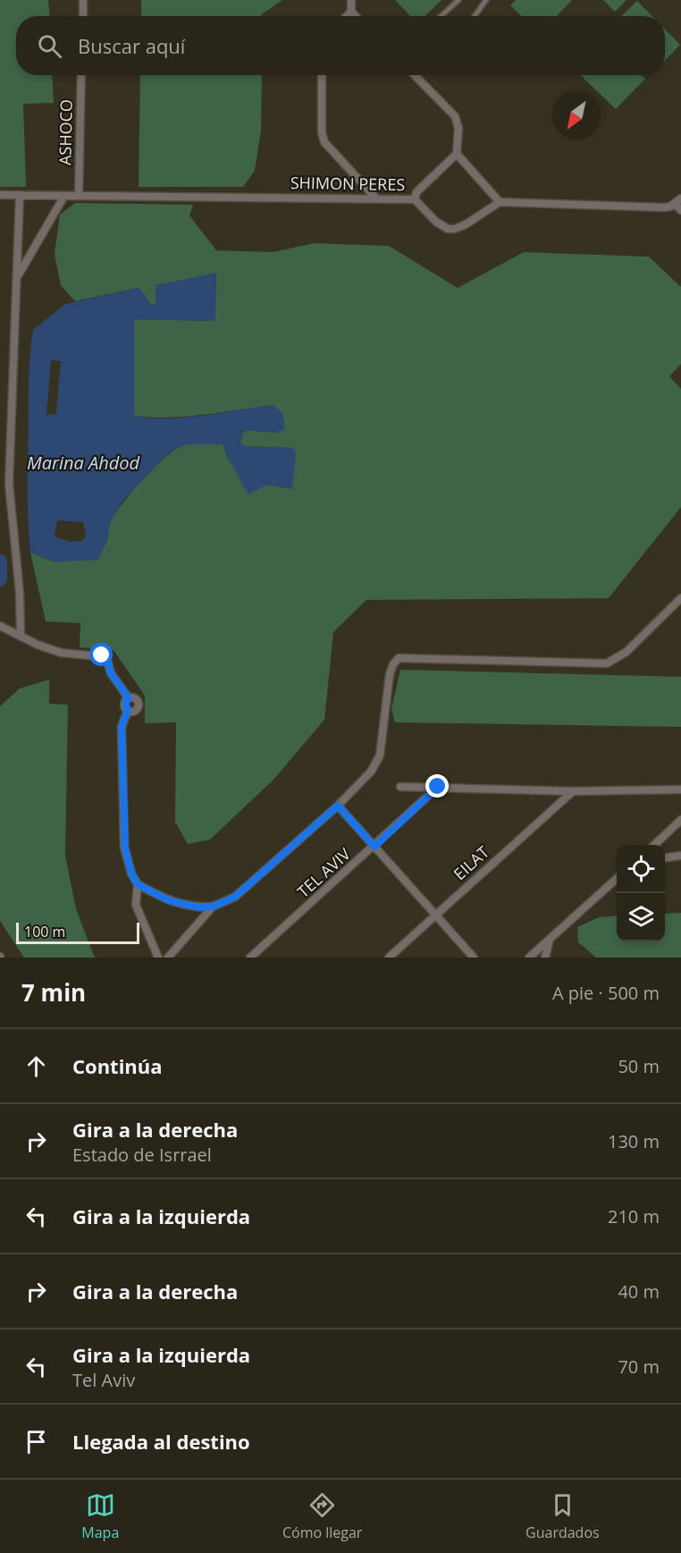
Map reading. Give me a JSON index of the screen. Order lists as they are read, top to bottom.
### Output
{
  "streets": {
    "street": [
      "ASHOCO",
      "SHIMON PERES",
      "EILAT",
      "TEL AVIV"
    ]
  },
  "crossings": [
    ["ASHOCO", "SHIMON PERES"]
  ],
  "water": ["Marina Ahdod"],
  "scale_bar": "100 m",
  "north": "bottom left",
  "page": {
    "search": "Buscar aquí",
    "scale": "100 m",
    "heading": ["7 min", "A pie · 500 m"],
    "list": [
      ["Continúa", "50 m"],
      ["Gira a la derecha", "Estado de Isrrael", "130 m"],
      ["Gira a la izquierda", "210 m"],
      ["Gira a la derecha", "40 m"],
      ["Gira a la izquierda", "Tel Aviv", "70 m"],
      "Llegada al destino"
    ],
    "nav": ["Mapa", "Cómo llegar", "Guardados"]
  }
}
